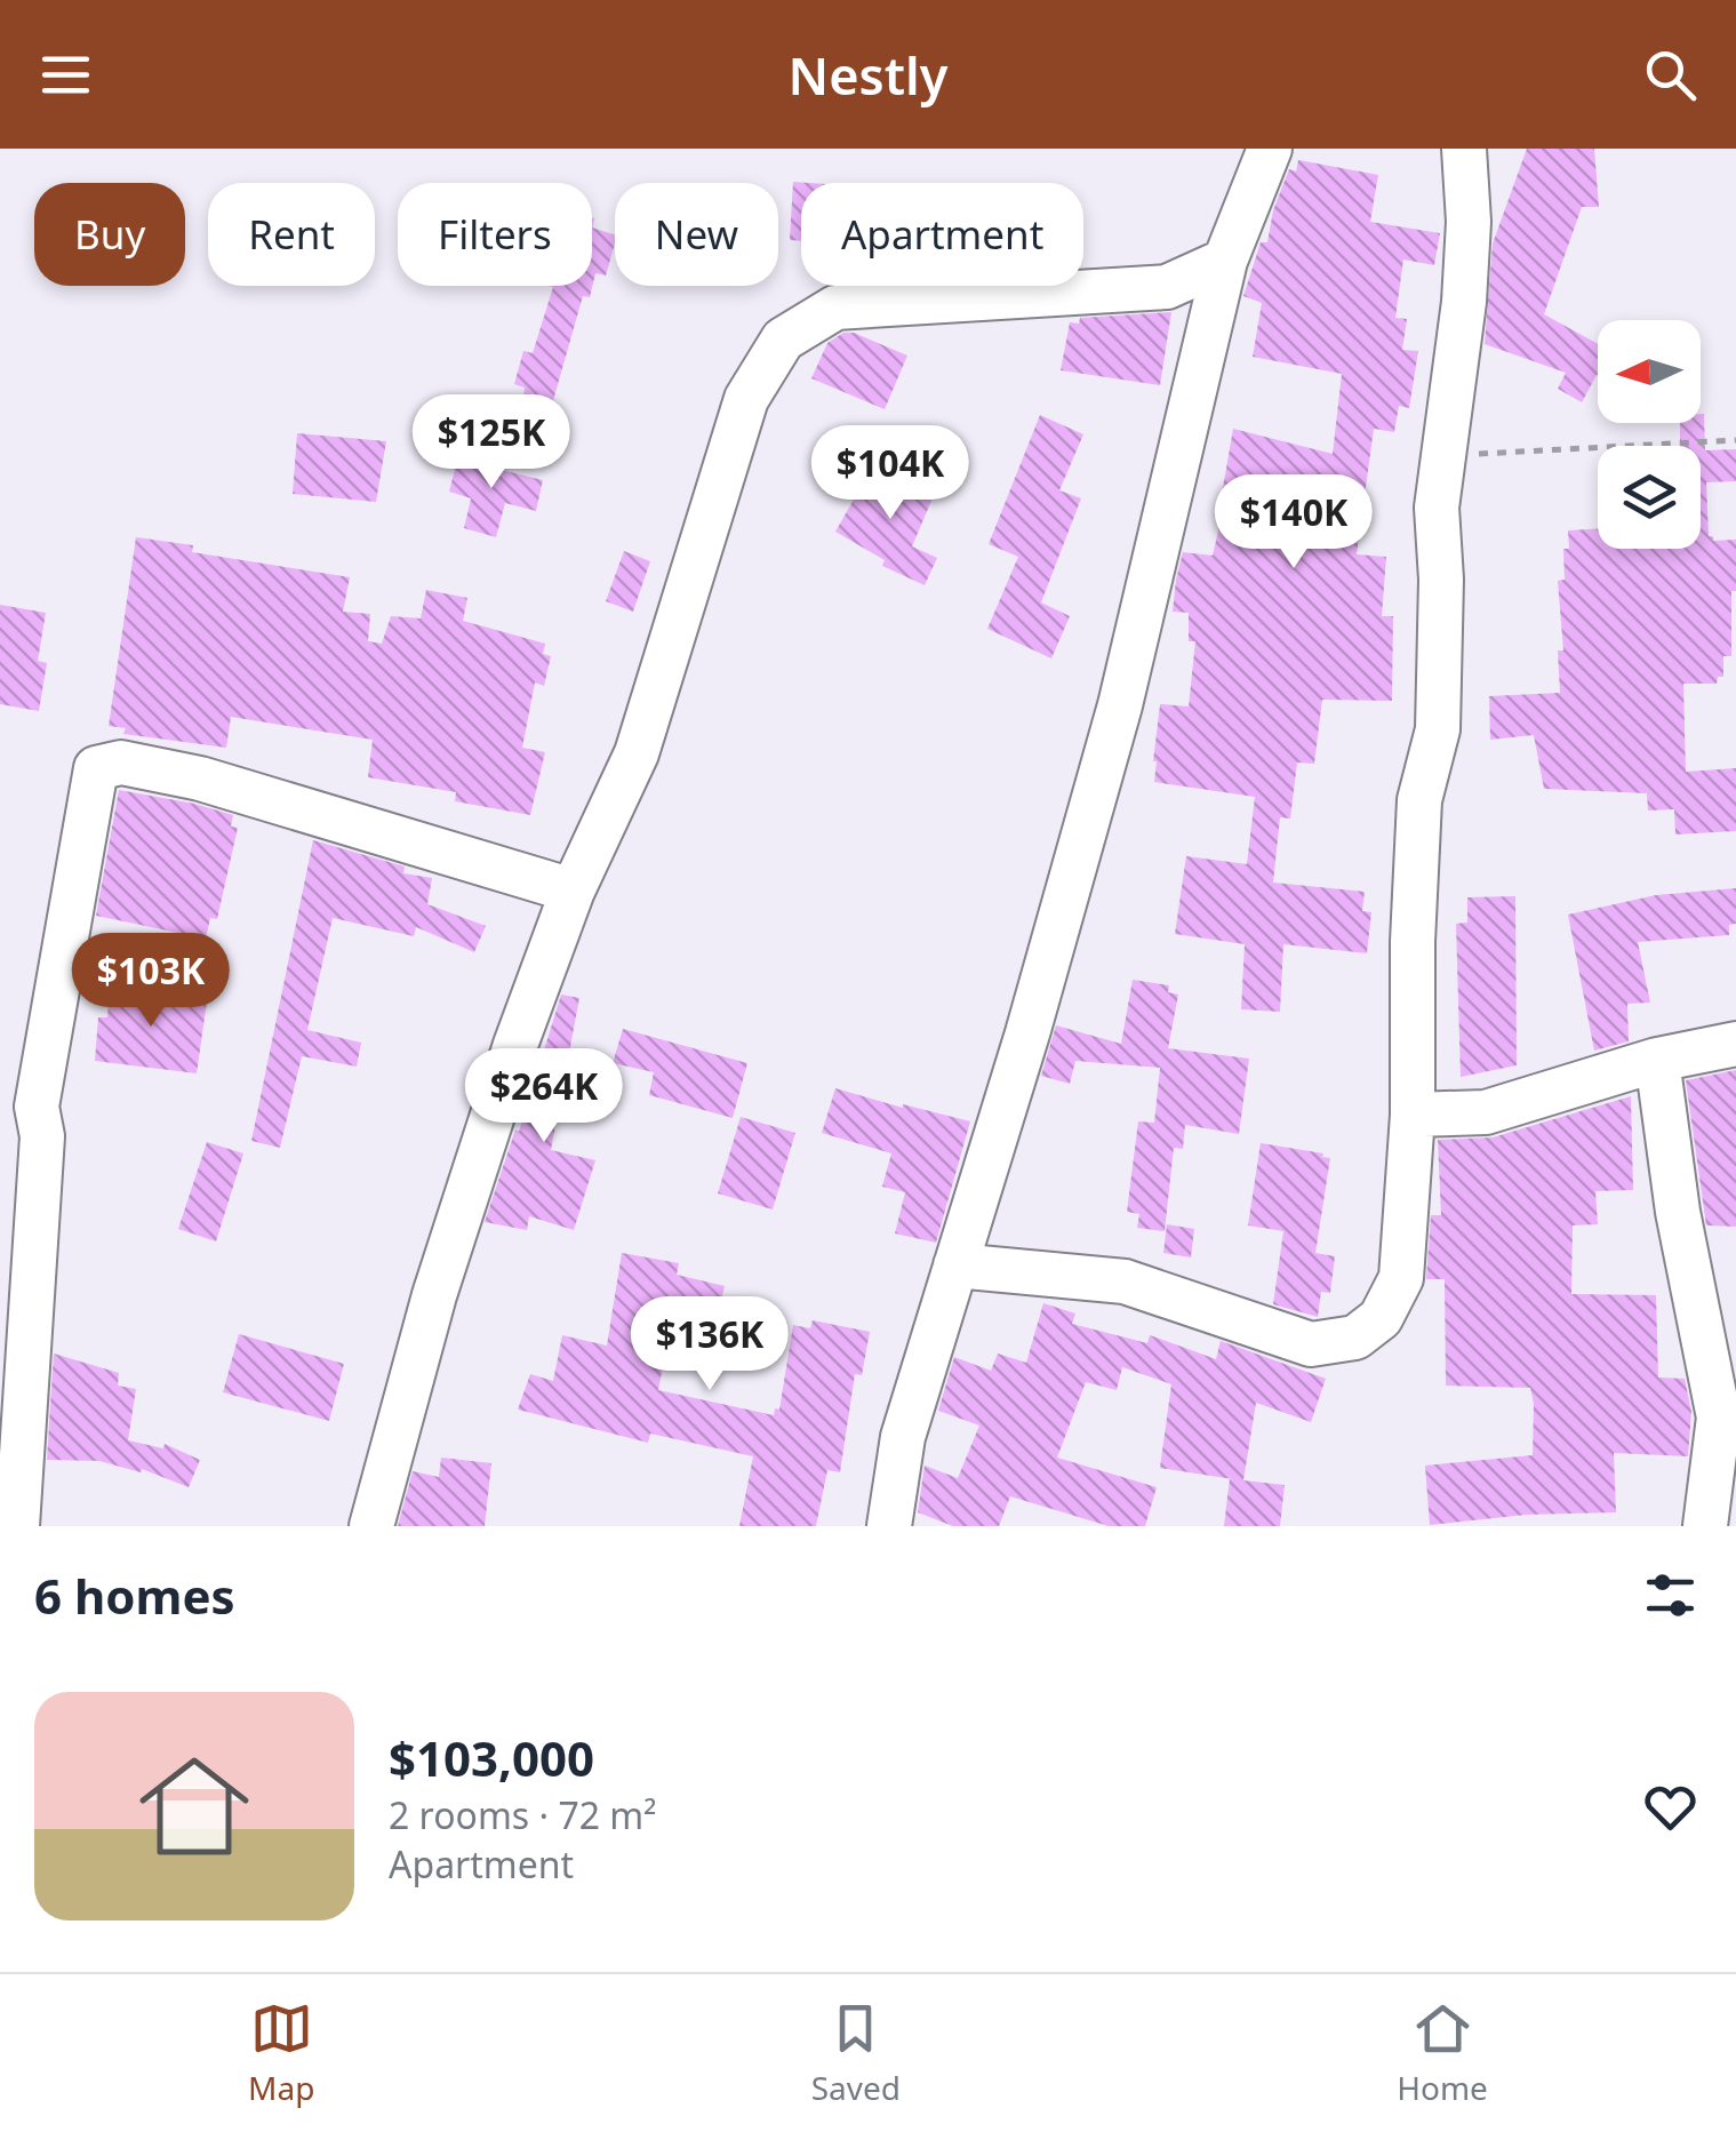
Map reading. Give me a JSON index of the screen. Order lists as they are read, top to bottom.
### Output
{
  "north": "left",
  "page": {
    "header": "Nestly",
    "chip": [
      "Buy",
      "Rent",
      "Filters",
      "New",
      "Apartment"
    ],
    "price": [
      "$125K",
      "$104K",
      "$140K",
      "$103K",
      "$264K",
      "$136K"
    ],
    "heading": "6 homes",
    "list": [
      {
        "name": "$103,000",
        "note": "2 rooms · 72 m² · Apartment"
      }
    ],
    "tabs": ["Map", "Saved", "Home"]
  }
}
